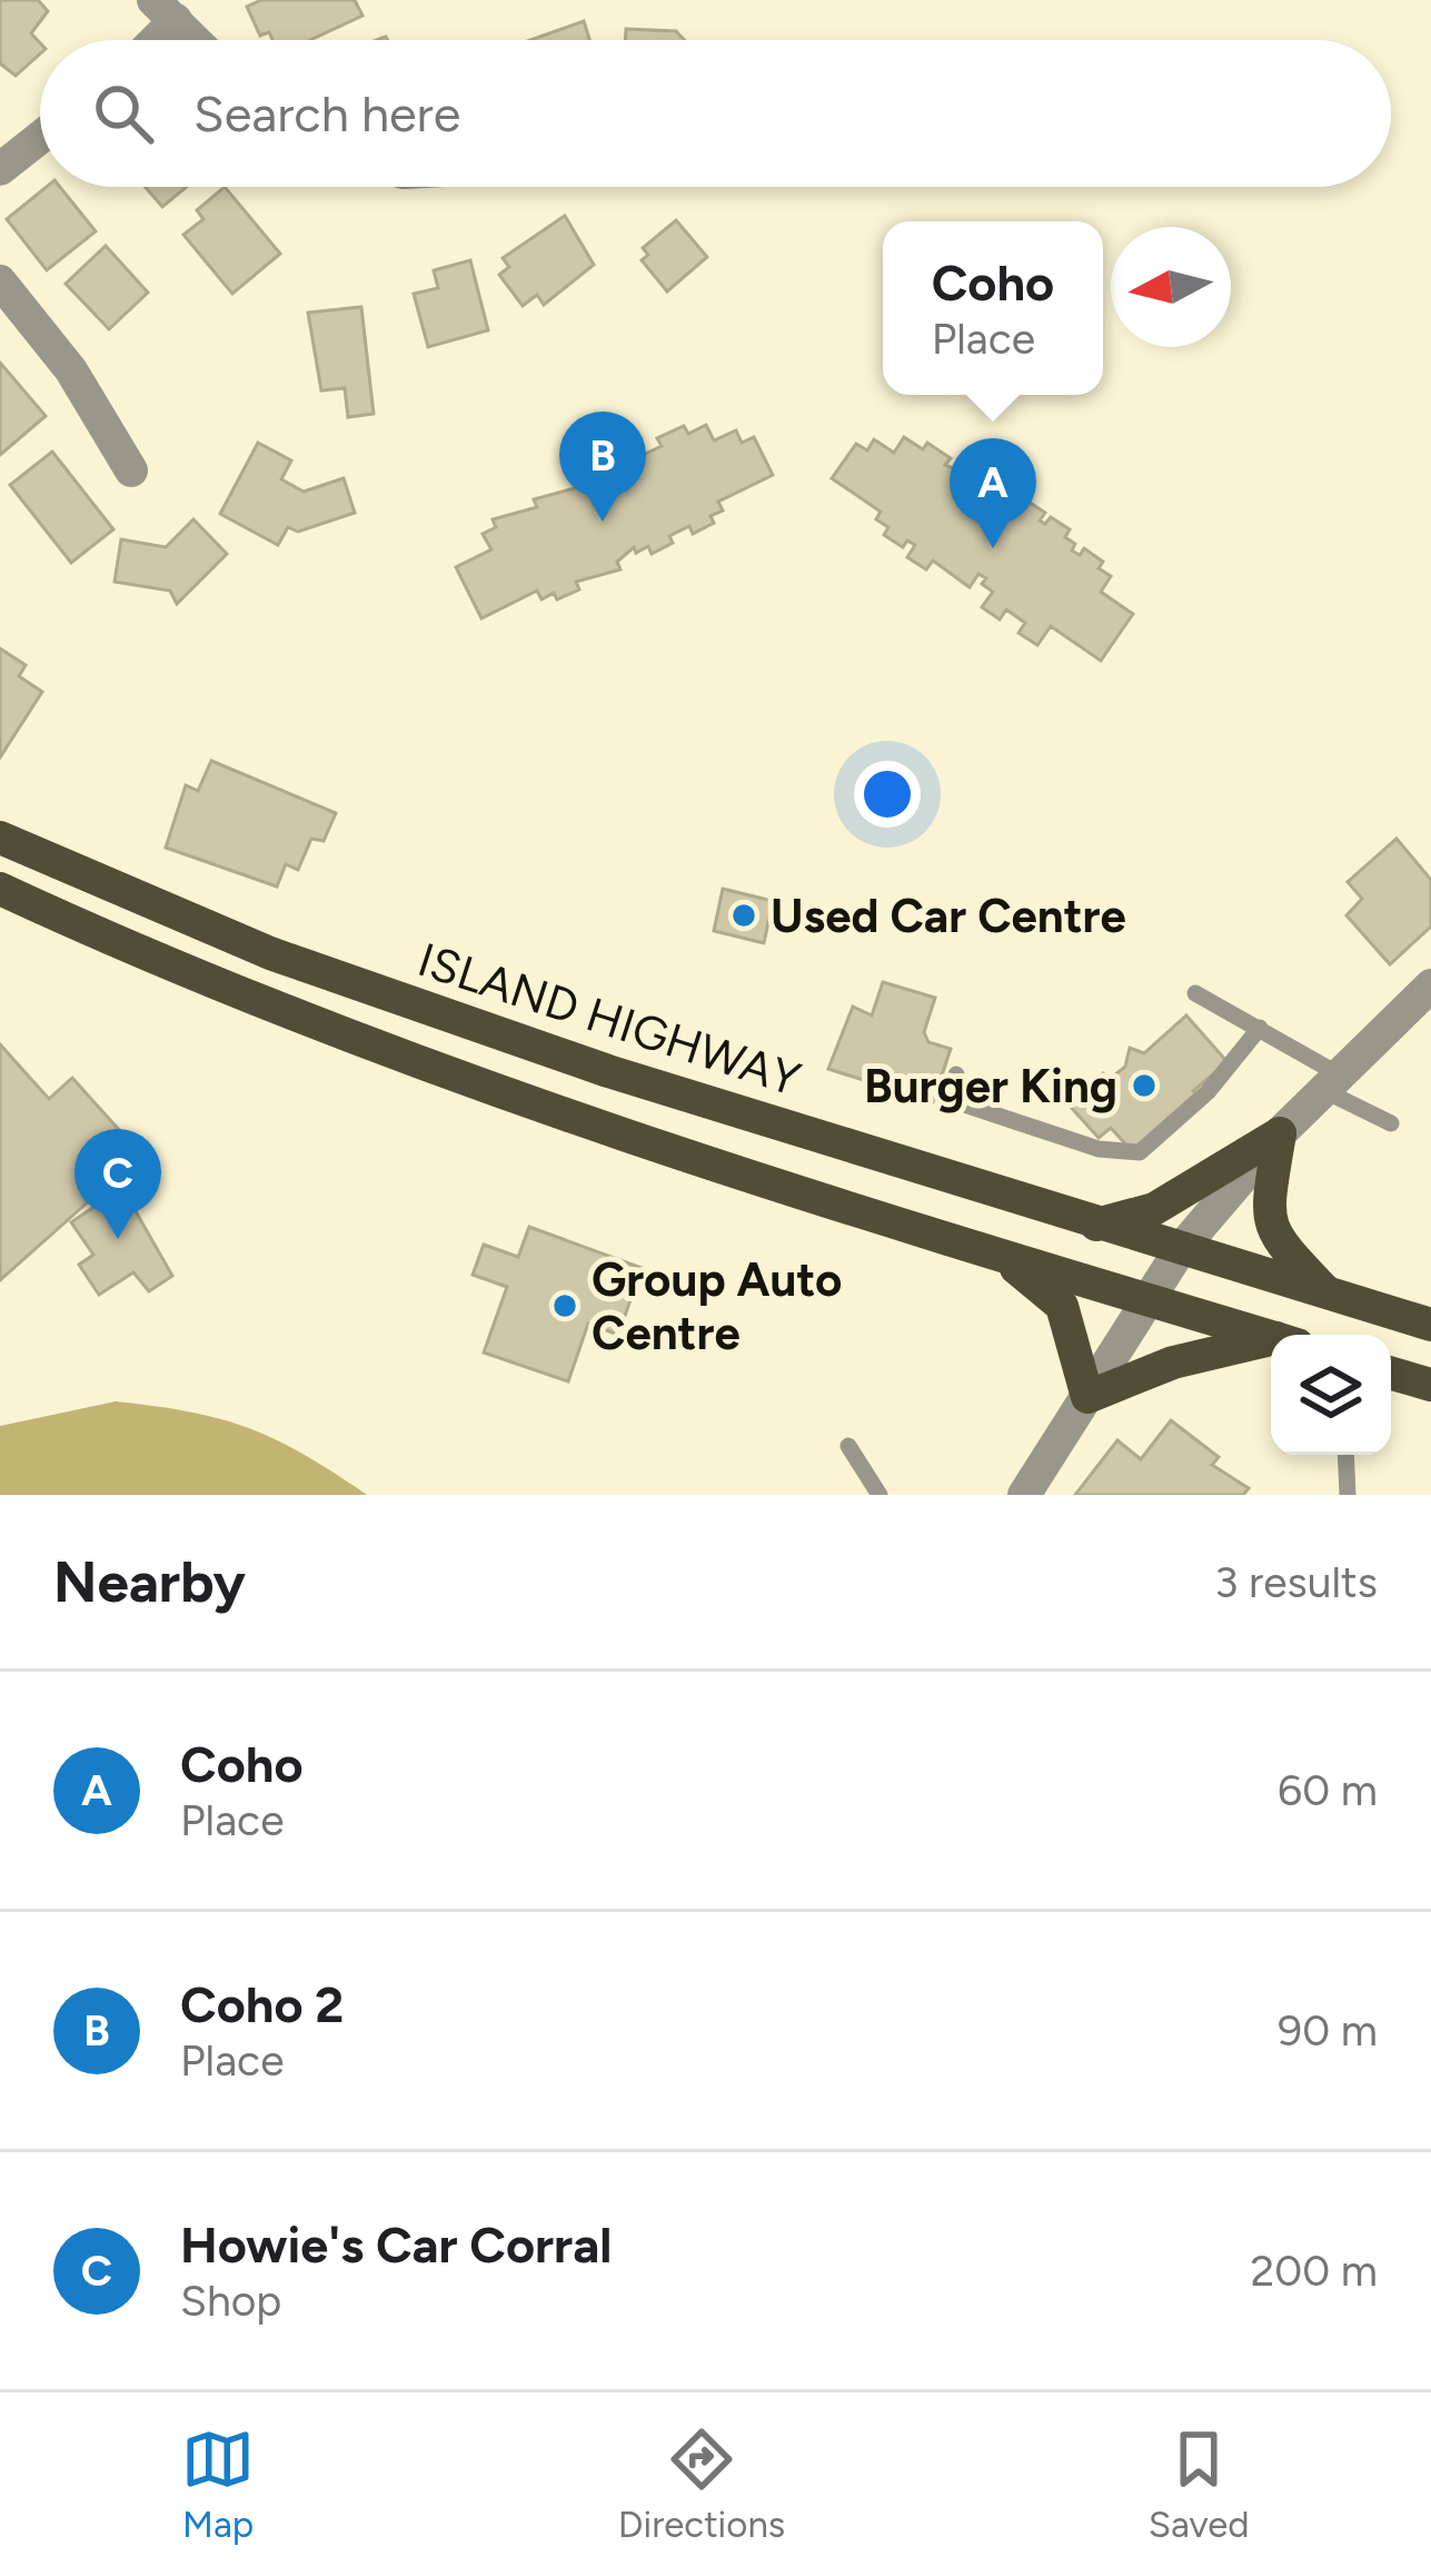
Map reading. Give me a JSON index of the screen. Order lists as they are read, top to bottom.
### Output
{
  "streets": {
    "main road": ["ISLAND HIGHWAY"]
  },
  "places": ["Used Car Centre", "Burger King", "Group Auto Centre"],
  "north": "left",
  "page": {
    "search": "Search here",
    "popup": ["Coho", "Place"],
    "pins": ["B", "A", "C"],
    "heading": ["Nearby", "3 results"],
    "list": [
      {
        "mark": "A",
        "name": "Coho",
        "note": "Place",
        "value": "60 m"
      },
      {
        "mark": "B",
        "name": "Coho 2",
        "note": "Place",
        "value": "90 m"
      },
      {
        "mark": "C",
        "name": "Howie's Car Corral",
        "note": "Shop",
        "value": "200 m"
      }
    ],
    "nav": ["Map", "Directions", "Saved"]
  }
}
